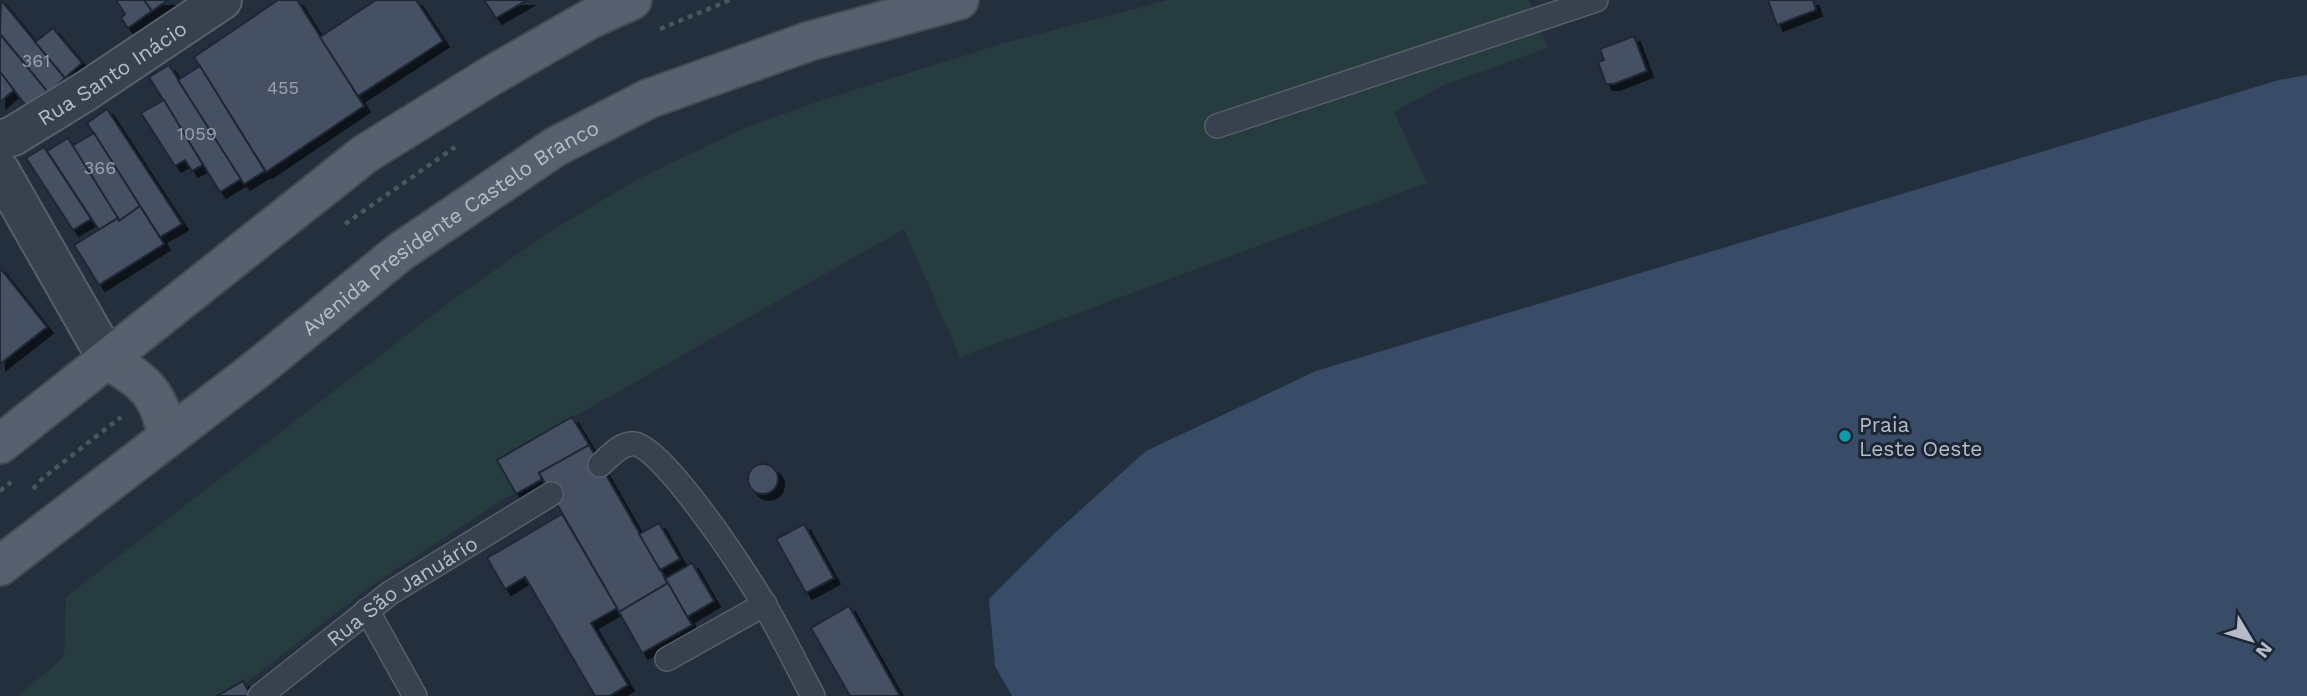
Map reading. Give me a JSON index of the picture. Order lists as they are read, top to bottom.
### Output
{
  "streets": {
    "main road": ["Avenida Presidente Castelo Branco"],
    "street": ["Rua Santo Inácio"],
    "lane": ["Rua São Januário"]
  },
  "places": ["Praia Leste Oeste"],
  "house_numbers": [
    "361",
    "455",
    "1059",
    "366"
  ],
  "north": "bottom right"
}
